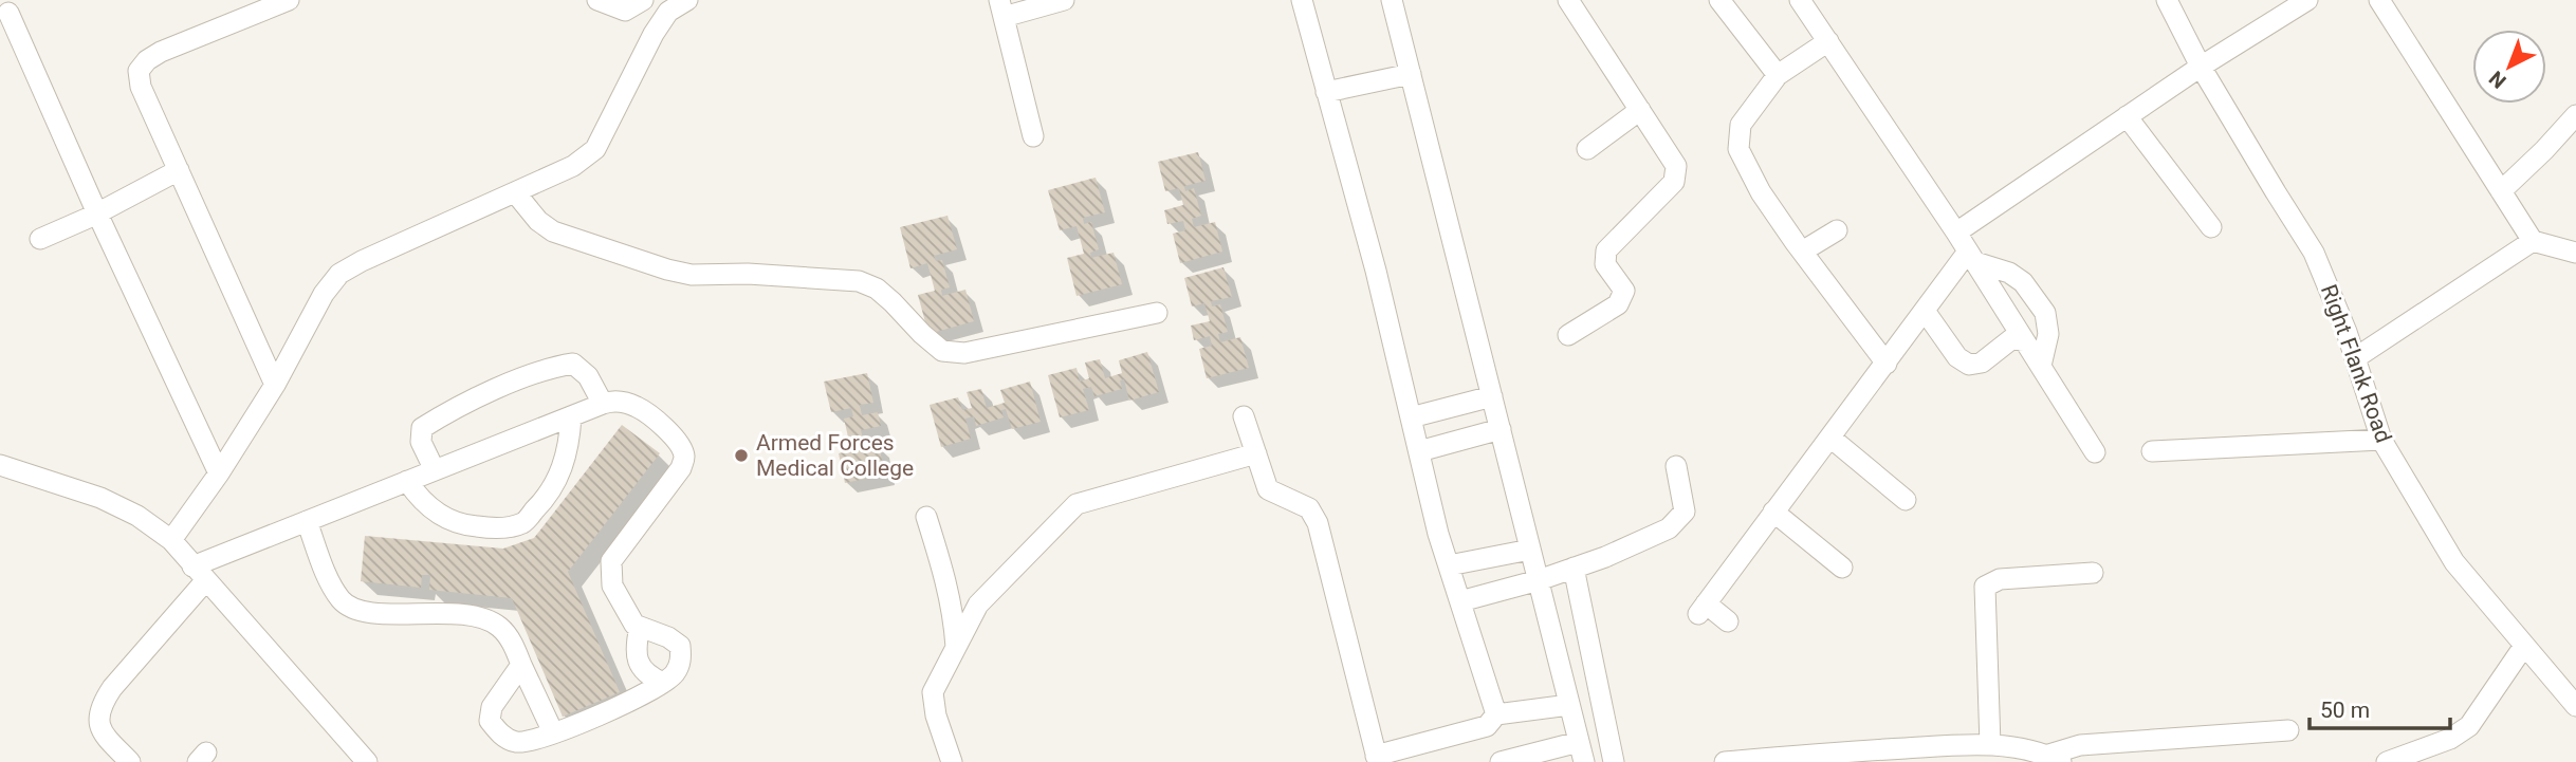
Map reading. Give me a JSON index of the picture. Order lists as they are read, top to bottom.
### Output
{
  "streets": {
    "street": ["Right Flank Road"]
  },
  "places": ["Armed Forces Medical College"],
  "scale_bar": "50 m",
  "north": "bottom left"
}
